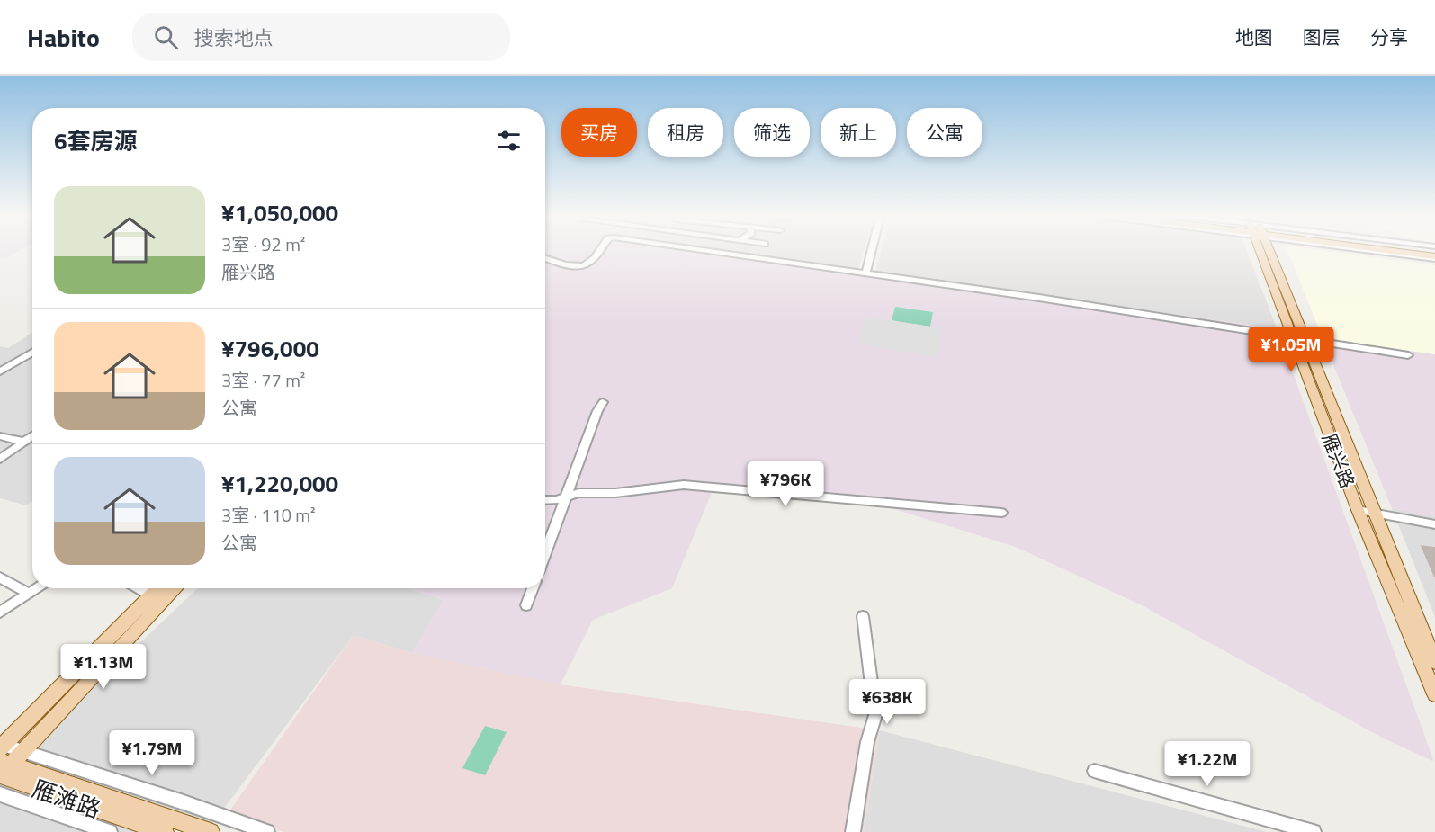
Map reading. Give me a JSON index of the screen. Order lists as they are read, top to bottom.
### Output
{
  "streets": {
    "main road": ["雁兴路", "雁滩路"]
  },
  "page": {
    "header": "Habito",
    "search": "搜索地点",
    "nav": ["地图", "图层", "分享"],
    "chip": [
      "买房",
      "租房",
      "筛选",
      "新上",
      "公寓"
    ],
    "heading": "6套房源",
    "list": [
      {
        "name": "¥1,050,000",
        "note": "3室 · 92 m² · 雁兴路"
      },
      {
        "name": "¥796,000",
        "note": "3室 · 77 m² · 公寓"
      },
      {
        "name": "¥1,220,000",
        "note": "3室 · 110 m² · 公寓"
      }
    ],
    "price": [
      "¥1.05M",
      "¥796K",
      "¥1.13M",
      "¥638K",
      "¥1.79M",
      "¥1.22M"
    ]
  }
}
